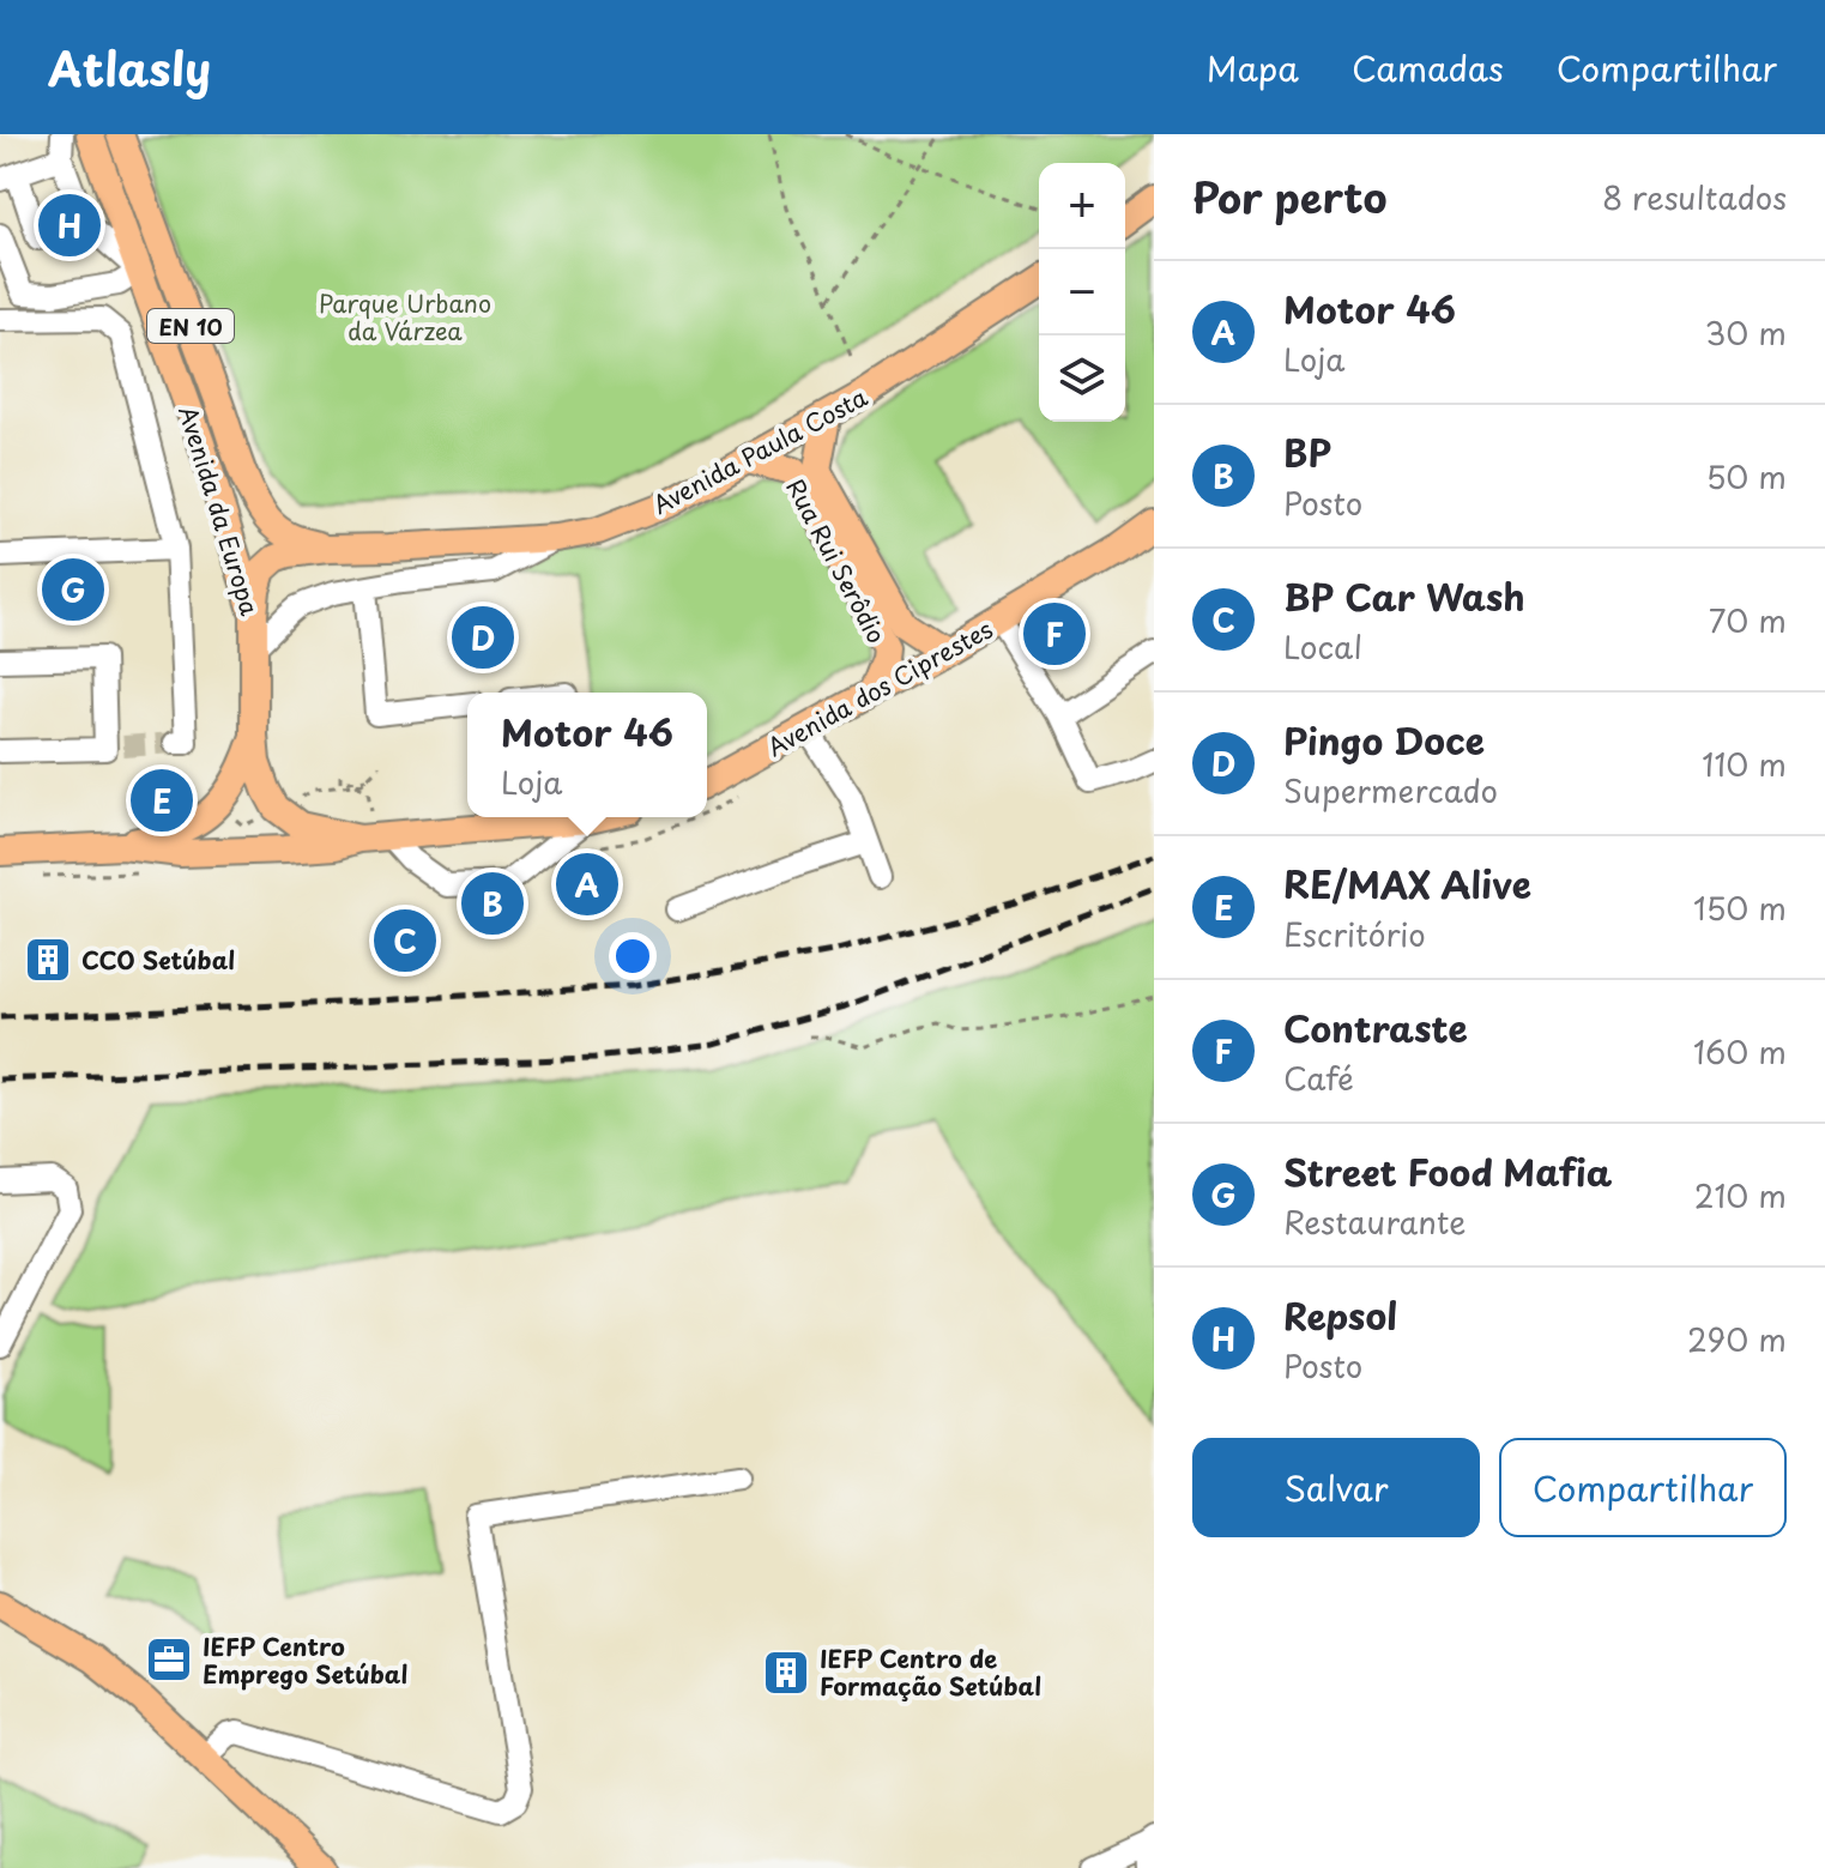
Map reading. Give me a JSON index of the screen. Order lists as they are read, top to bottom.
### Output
{
  "streets": {
    "main road": [
      "EN 10",
      "Avenida Paula Costa",
      "Avenida da Europa",
      "Rua Rui Serôdio",
      "Avenida dos Ciprestes"
    ]
  },
  "crossings": [
    ["EN 10", "Avenida da Europa"],
    ["Avenida Paula Costa", "Avenida da Europa"],
    ["Avenida Paula Costa", "Rua Rui Serôdio"],
    ["Rua Rui Serôdio", "Avenida dos Ciprestes"]
  ],
  "parks": ["Parque Urbano da Várzea"],
  "places": {
    "building": ["CCO Setúbal", "IEFP Centro de Formação Setúbal"],
    "office": ["IEFP Centro Emprego Setúbal"]
  },
  "page": {
    "header": "Atlasly",
    "nav": ["Mapa", "Camadas", "Compartilhar"],
    "heading": ["Por perto", "8 resultados"],
    "map_buttons": ["+", "−"],
    "pins": [
      "H",
      "G",
      "F",
      "D",
      "E",
      "A",
      "B",
      "C"
    ],
    "list": [
      {
        "mark": "A",
        "name": "Motor 46",
        "note": "Loja",
        "value": "30 m"
      },
      {
        "mark": "B",
        "name": "BP",
        "note": "Posto",
        "value": "50 m"
      },
      {
        "mark": "C",
        "name": "BP Car Wash",
        "note": "Local",
        "value": "70 m"
      },
      {
        "mark": "D",
        "name": "Pingo Doce",
        "note": "Supermercado",
        "value": "110 m"
      },
      {
        "mark": "E",
        "name": "RE/MAX Alive",
        "note": "Escritório",
        "value": "150 m"
      },
      {
        "mark": "F",
        "name": "Contraste",
        "note": "Café",
        "value": "160 m"
      },
      {
        "mark": "G",
        "name": "Street Food Mafia",
        "note": "Restaurante",
        "value": "210 m"
      },
      {
        "mark": "H",
        "name": "Repsol",
        "note": "Posto",
        "value": "290 m"
      }
    ],
    "popup": ["Motor 46", "Loja"],
    "buttons": ["Salvar", "Compartilhar"]
  }
}
